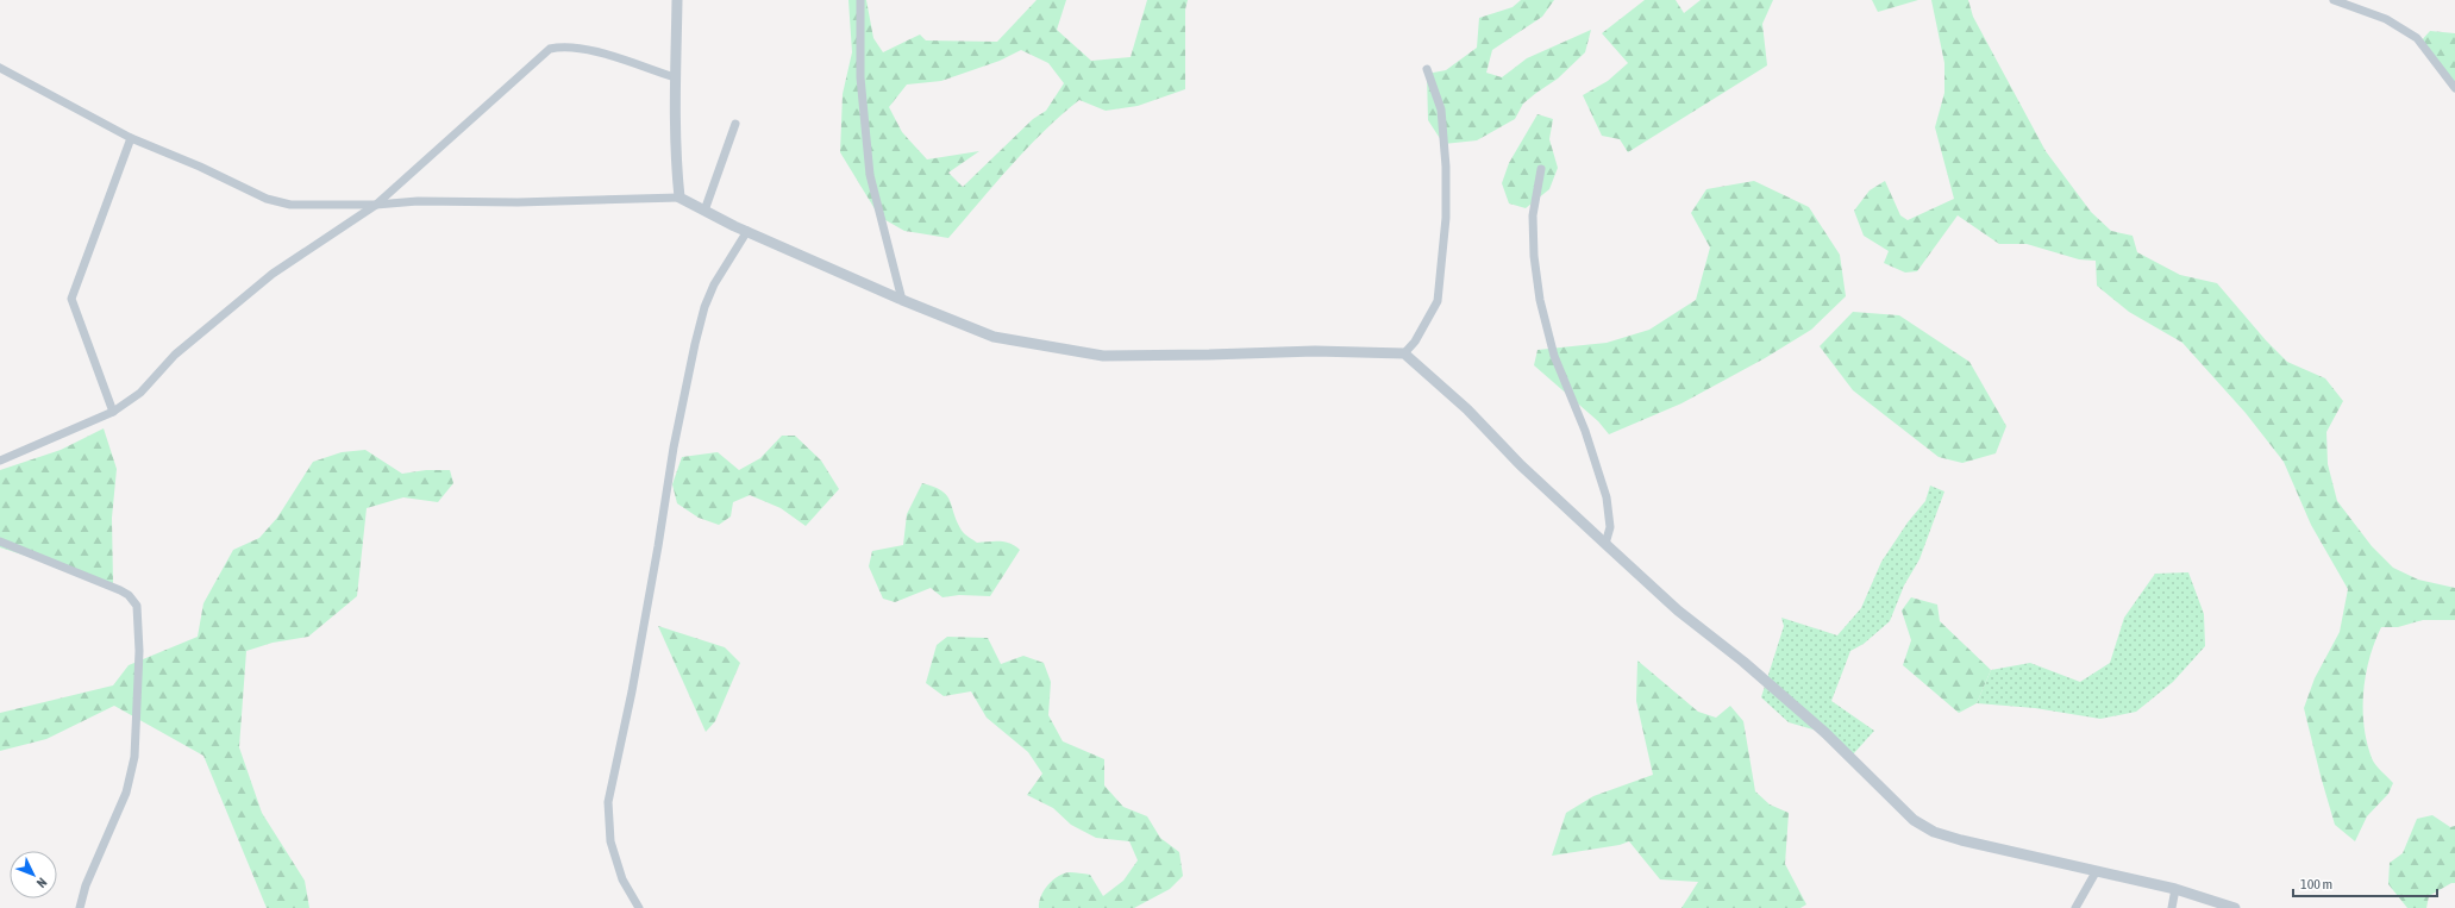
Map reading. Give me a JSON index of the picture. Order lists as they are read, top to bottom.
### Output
{
  "scale_bar": "100 m",
  "north": "bottom right"
}
